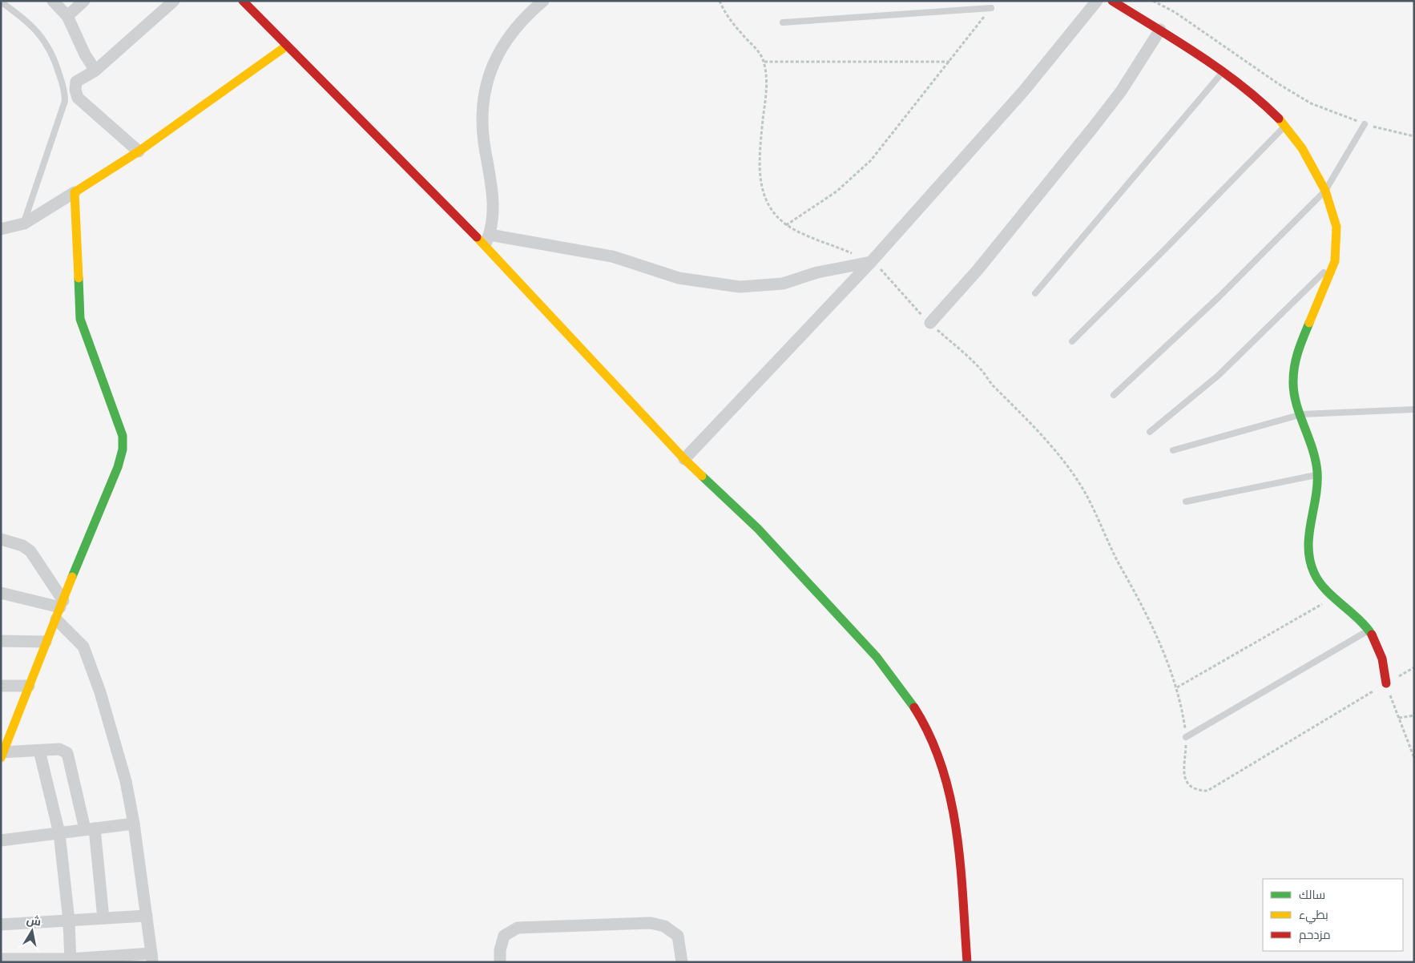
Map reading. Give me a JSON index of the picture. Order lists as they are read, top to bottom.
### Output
{
  "legend": ["سالك", "بطيء", "مزدحم"],
  "north": "top"
}
